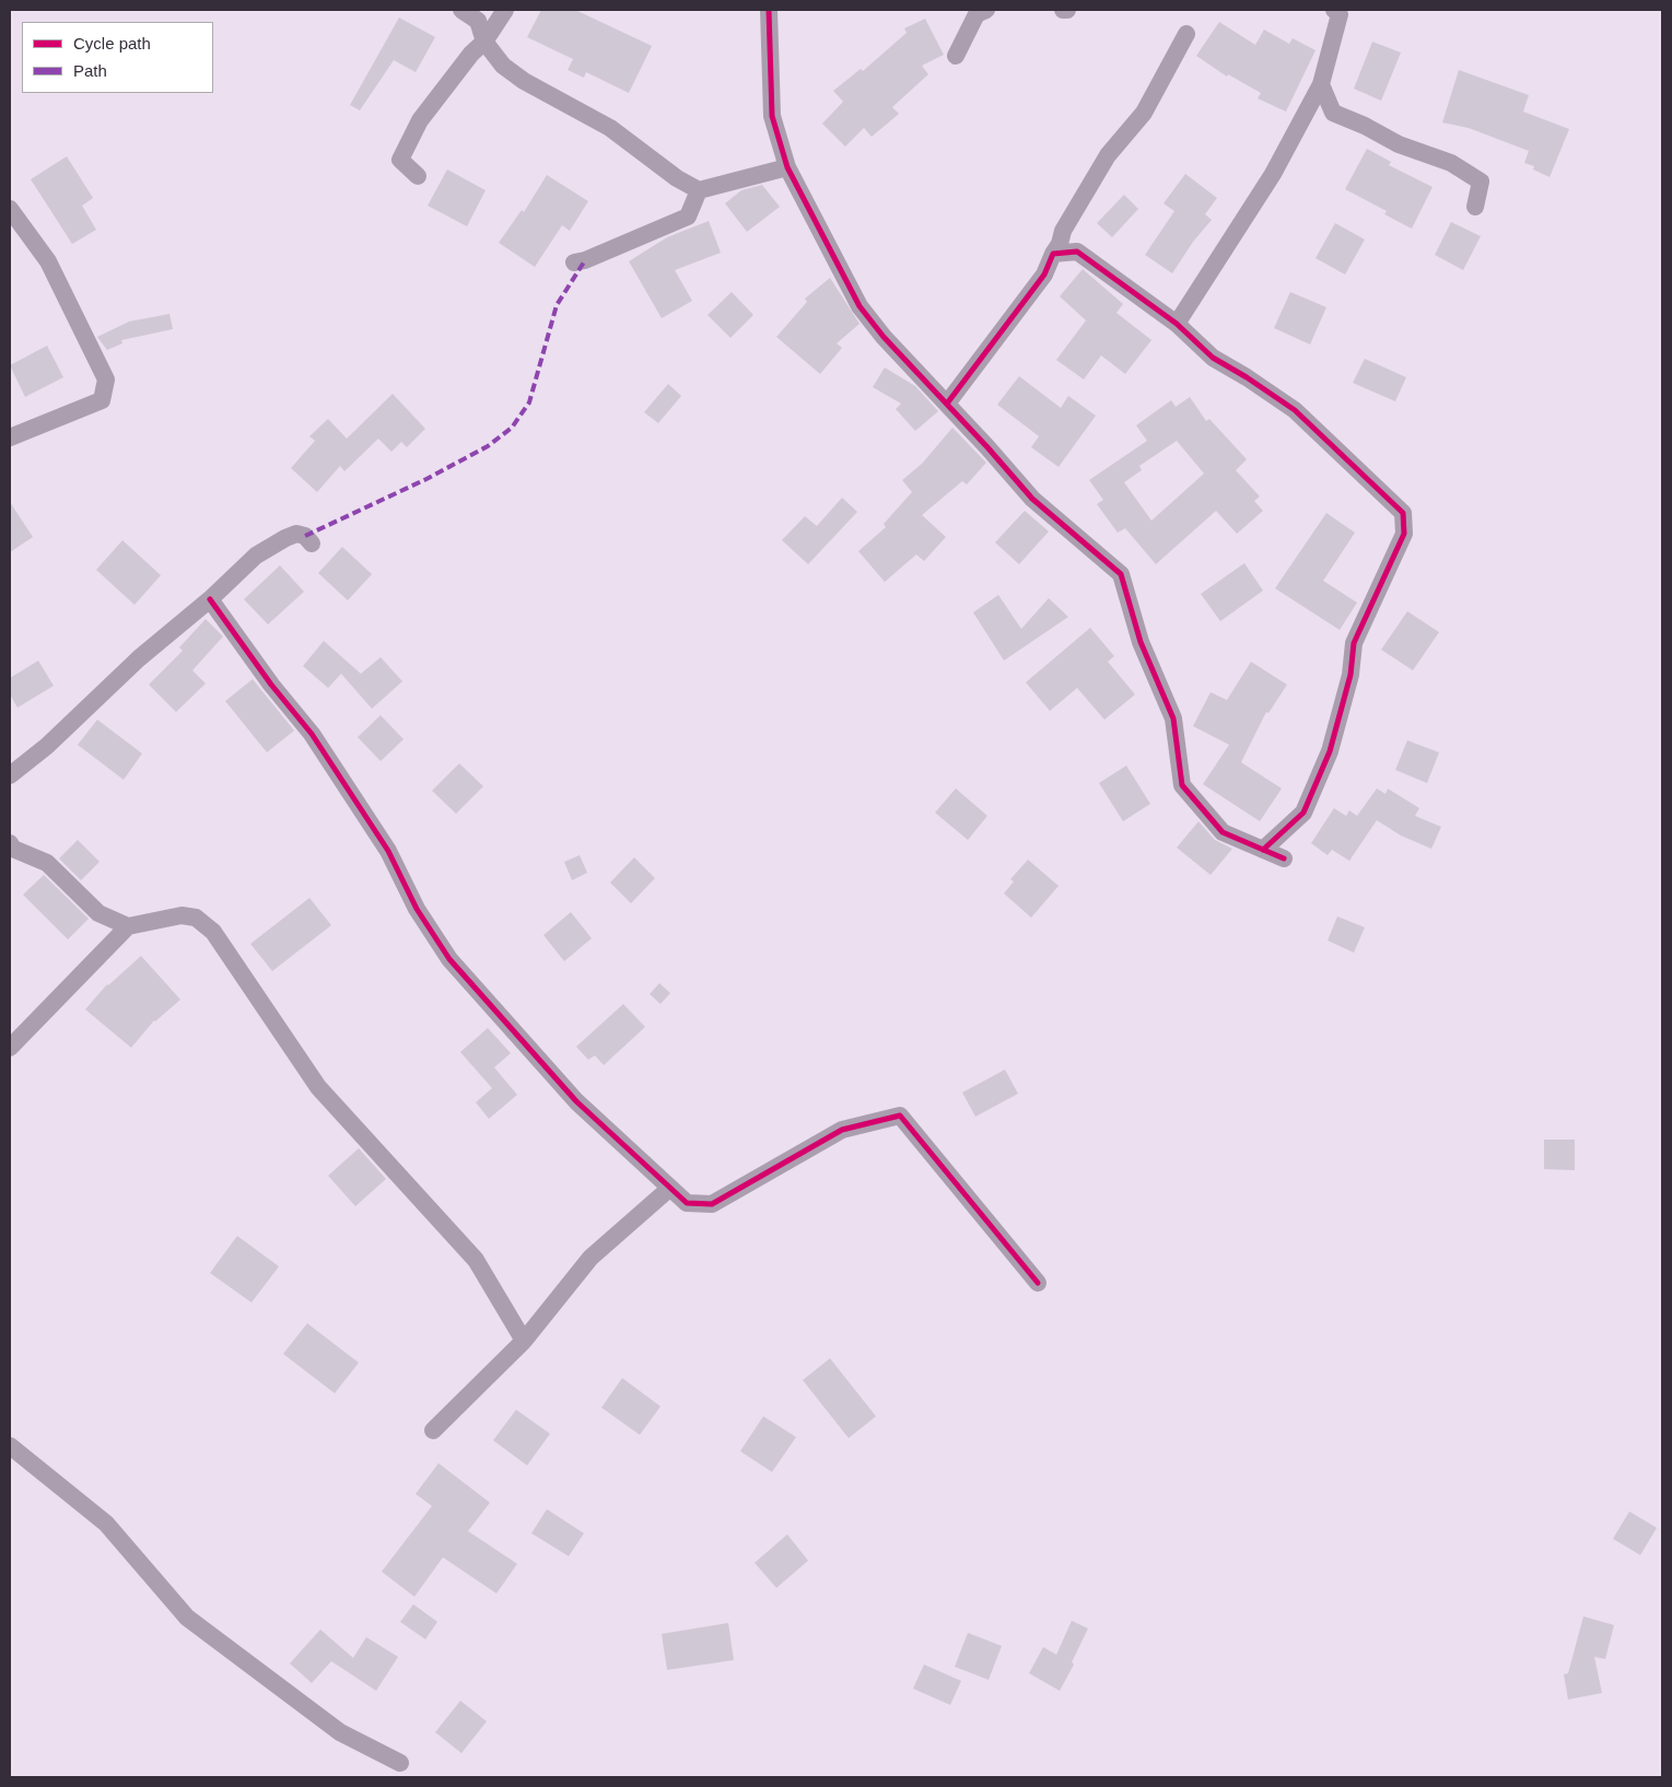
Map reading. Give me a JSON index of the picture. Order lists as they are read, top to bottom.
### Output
{
  "legend": ["Cycle path", "Path"]
}
